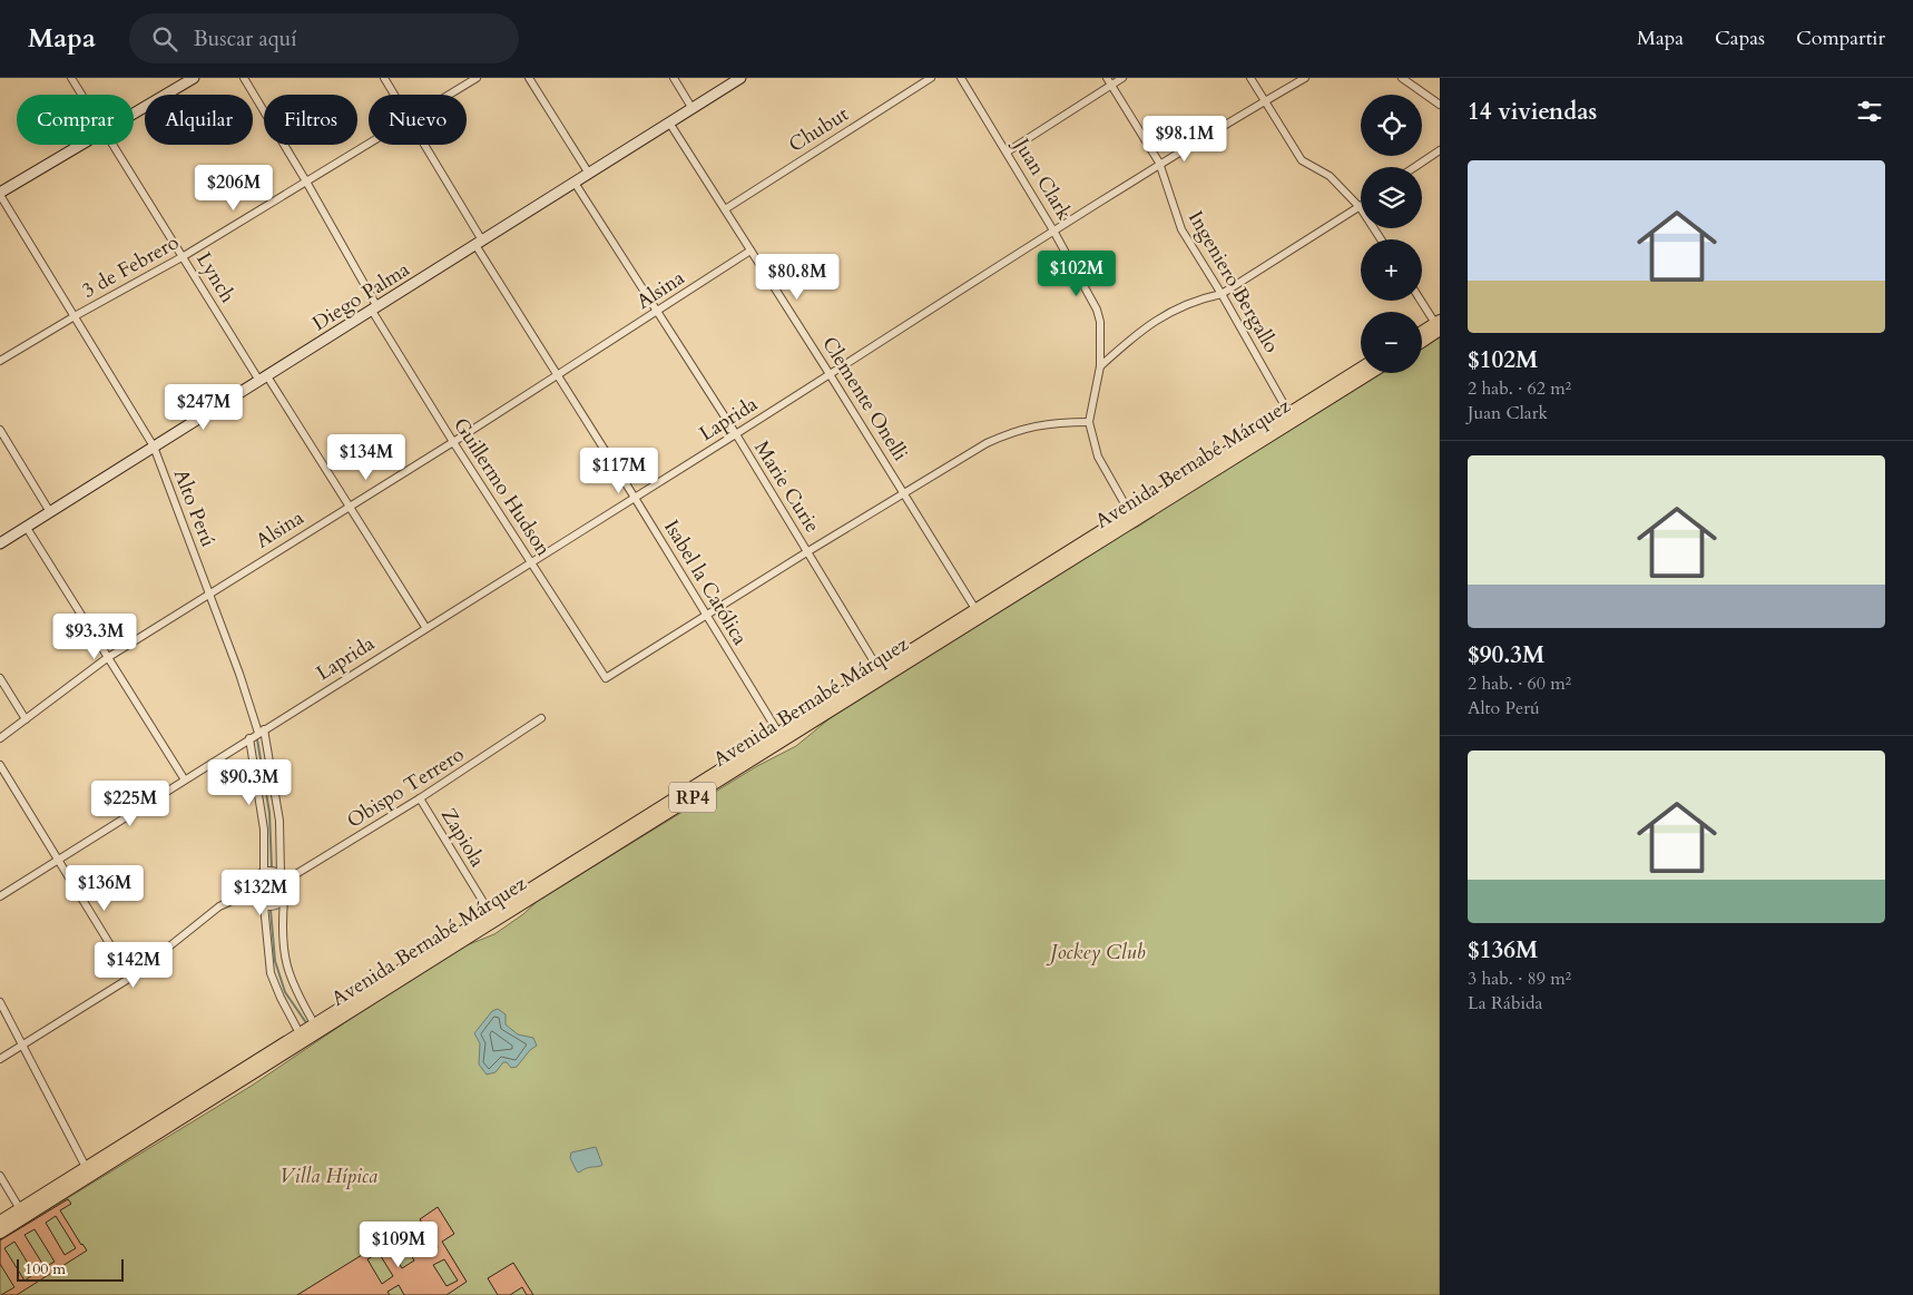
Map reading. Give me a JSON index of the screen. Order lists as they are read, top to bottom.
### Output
{
  "streets": {
    "main road": ["Diego Palma", "Avenida Bernabé Márquez", "RP4"],
    "street": [
      "Chubut",
      "Juan Clark",
      "3 de Febrero",
      "Lynch",
      "Ingeniero Bergallo",
      "Alsina",
      "Clemente Onelli",
      "Laprida",
      "Guillermo Hudson",
      "Marie Curie",
      "Alto Perú",
      "Isabel la Católica",
      "Obispo Terrero",
      "Zapiola"
    ]
  },
  "crossings": [
    ["Chubut", "Clemente Onelli"],
    ["Juan Clark", "Laprida"],
    ["Juan Clark", "Avenida Bernabé Márquez"],
    ["3 de Febrero", "Lynch"],
    ["3 de Febrero", "Guillermo Hudson"],
    ["3 de Febrero", "Alto Perú"],
    ["Lynch", "Alsina"],
    ["Lynch", "Diego Palma"],
    ["Lynch", "Laprida"],
    ["Ingeniero Bergallo", "Laprida"],
    ["Ingeniero Bergallo", "Avenida Bernabé Márquez"],
    ["Alsina", "Clemente Onelli"],
    ["Alsina", "Guillermo Hudson"],
    ["Alsina", "Marie Curie"],
    ["Alsina", "Alto Perú"],
    ["Alsina", "Isabel la Católica"],
    ["Diego Palma", "Clemente Onelli"],
    ["Diego Palma", "Guillermo Hudson"],
    ["Diego Palma", "Marie Curie"],
    ["Diego Palma", "Alto Perú"],
    ["Diego Palma", "Isabel la Católica"],
    ["Clemente Onelli", "Laprida"],
    ["Clemente Onelli", "Avenida Bernabé Márquez"],
    ["Laprida", "Guillermo Hudson"],
    ["Laprida", "Marie Curie"],
    ["Laprida", "Alto Perú"],
    ["Laprida", "Isabel la Católica"],
    ["Avenida Bernabé Márquez", "Marie Curie"],
    ["Avenida Bernabé Márquez", "Isabel la Católica"],
    ["Avenida Bernabé Márquez", "Zapiola"],
    ["Guillermo Hudson", "Isabel la Católica"],
    ["Alto Perú", "Obispo Terrero"],
    ["Obispo Terrero", "Zapiola"]
  ],
  "parks": ["Jockey Club", "Villa Hípica"],
  "scale_bar": "100 m",
  "page": {
    "header": "Mapa",
    "search": "Buscar aquí",
    "nav": ["Mapa", "Capas", "Compartir"],
    "heading": "14 viviendas",
    "map_buttons": ["+", "−"],
    "chip": [
      "Comprar",
      "Alquilar",
      "Filtros",
      "Nuevo"
    ],
    "price": [
      "$98.1M",
      "$206M",
      "$102M",
      "$80.8M",
      "$247M",
      "$134M",
      "$117M",
      "$93.3M",
      "$90.3M",
      "$225M",
      "$136M",
      "$132M",
      "$142M",
      "$109M"
    ],
    "list": [
      {
        "name": "$102M",
        "note": "2 hab. · 62 m² · Juan Clark"
      },
      {
        "name": "$90.3M",
        "note": "2 hab. · 60 m² · Alto Perú"
      },
      {
        "name": "$136M",
        "note": "3 hab. · 89 m² · La Rábida"
      }
    ],
    "scale": "100 m"
  }
}
